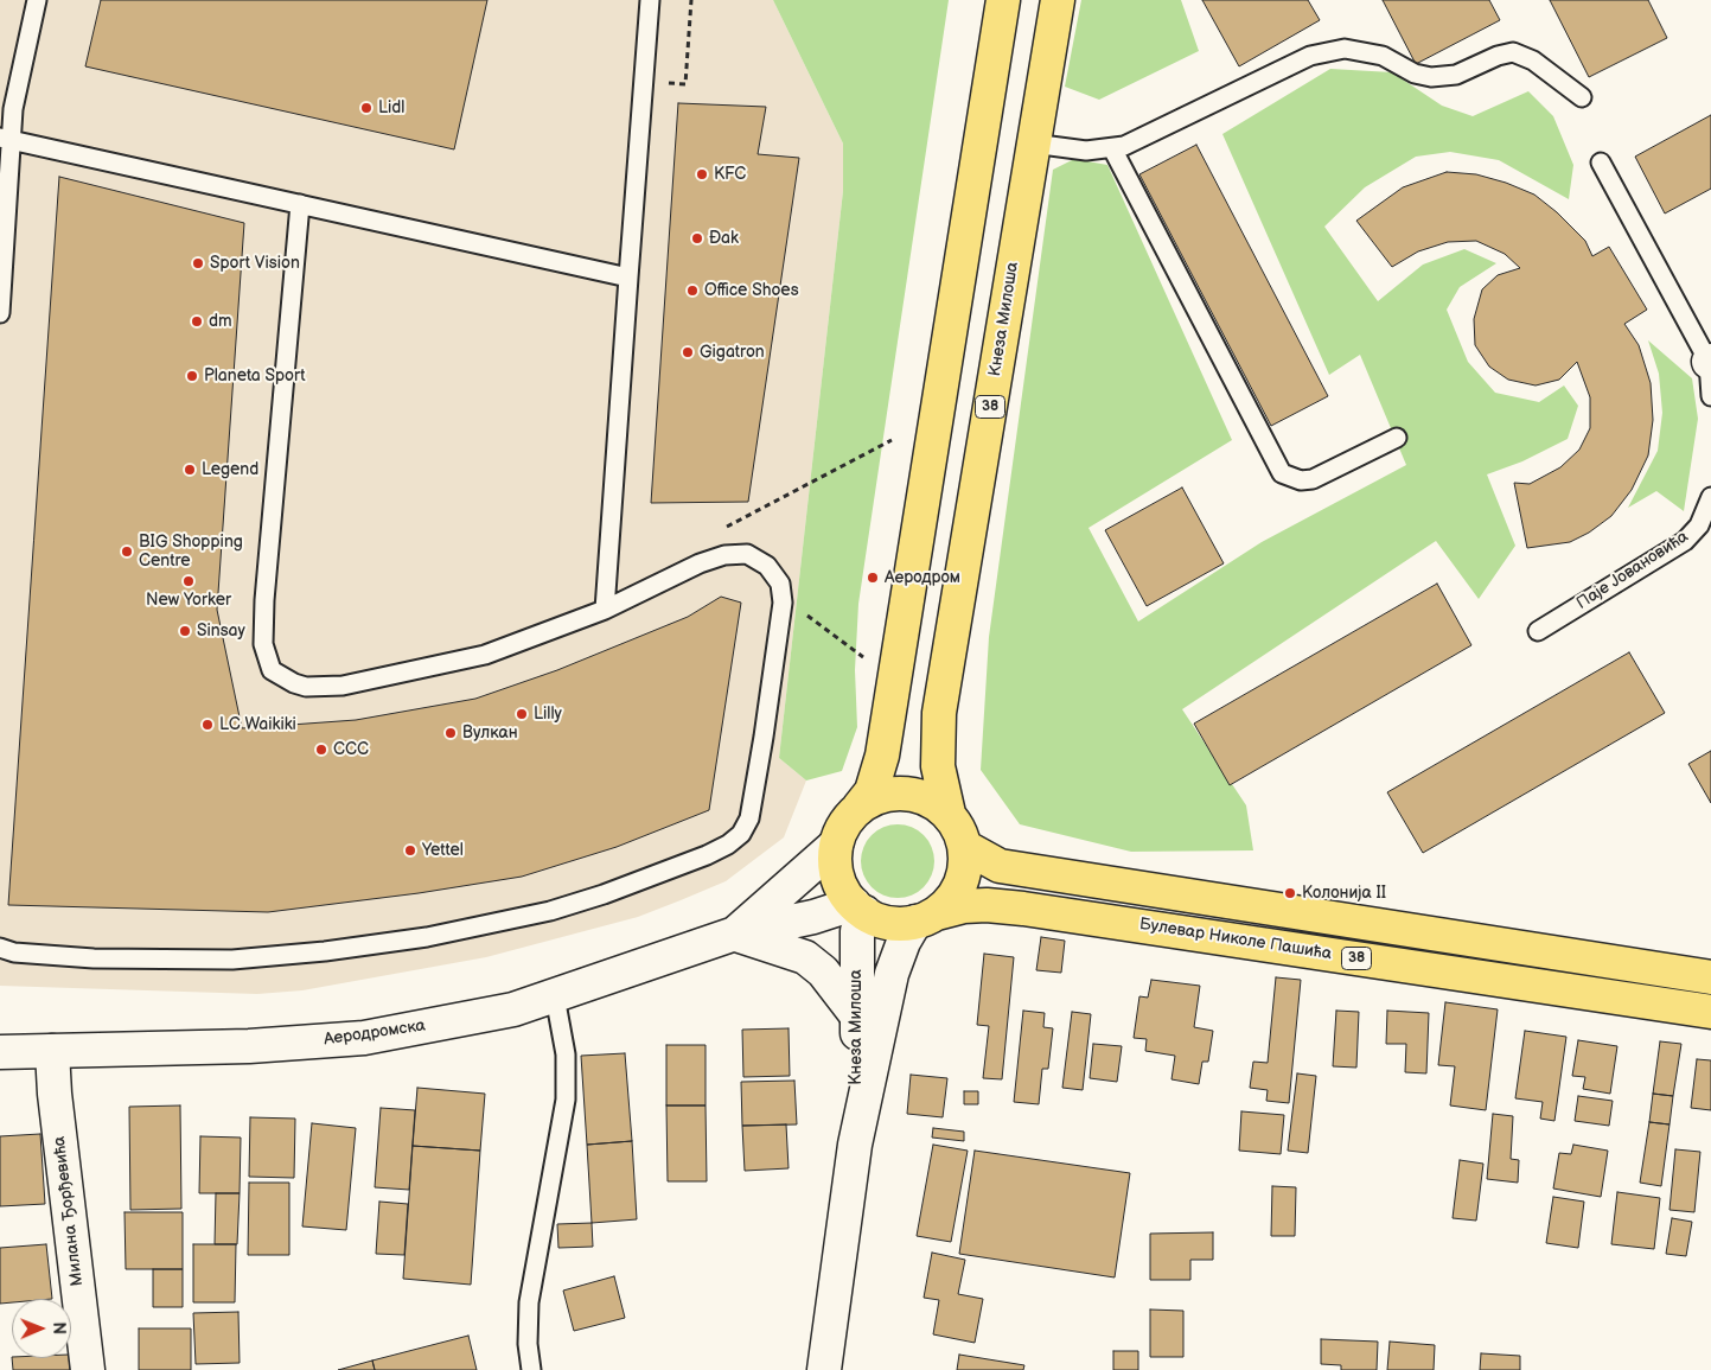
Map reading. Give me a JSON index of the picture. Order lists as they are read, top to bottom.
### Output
{
  "streets": {
    "main road": ["Кнеза Милоша", "38", "Булевар Николе Пашића"],
    "street": ["Аеродромска", "Милана Ђорђевића"],
    "lane": ["Паје Јовановића"]
  },
  "crossings": [
    ["Кнеза Милоша", "38"],
    ["Кнеза Милоша", "Булевар Николе Пашића"],
    ["Кнеза Милоша", "Аеродромска"],
    ["38", "Булевар Николе Пашића"],
    ["38", "Аеродромска"],
    ["Булевар Николе Пашића", "Аеродромска"],
    ["Аеродромска", "Милана Ђорђевића"]
  ],
  "places": [
    "Lidl",
    "KFC",
    "Đak",
    "Sport Vision",
    "Office Shoes",
    "dm",
    "Gigatron",
    "Planeta Sport",
    "Legend",
    "BIG Shopping Centre",
    "Аеродром",
    "New Yorker",
    "Sinsay",
    "Lilly",
    "LC Waikiki",
    "Вулкан",
    "CCC",
    "Yettel",
    "Колонија II"
  ],
  "north": "right"
}
